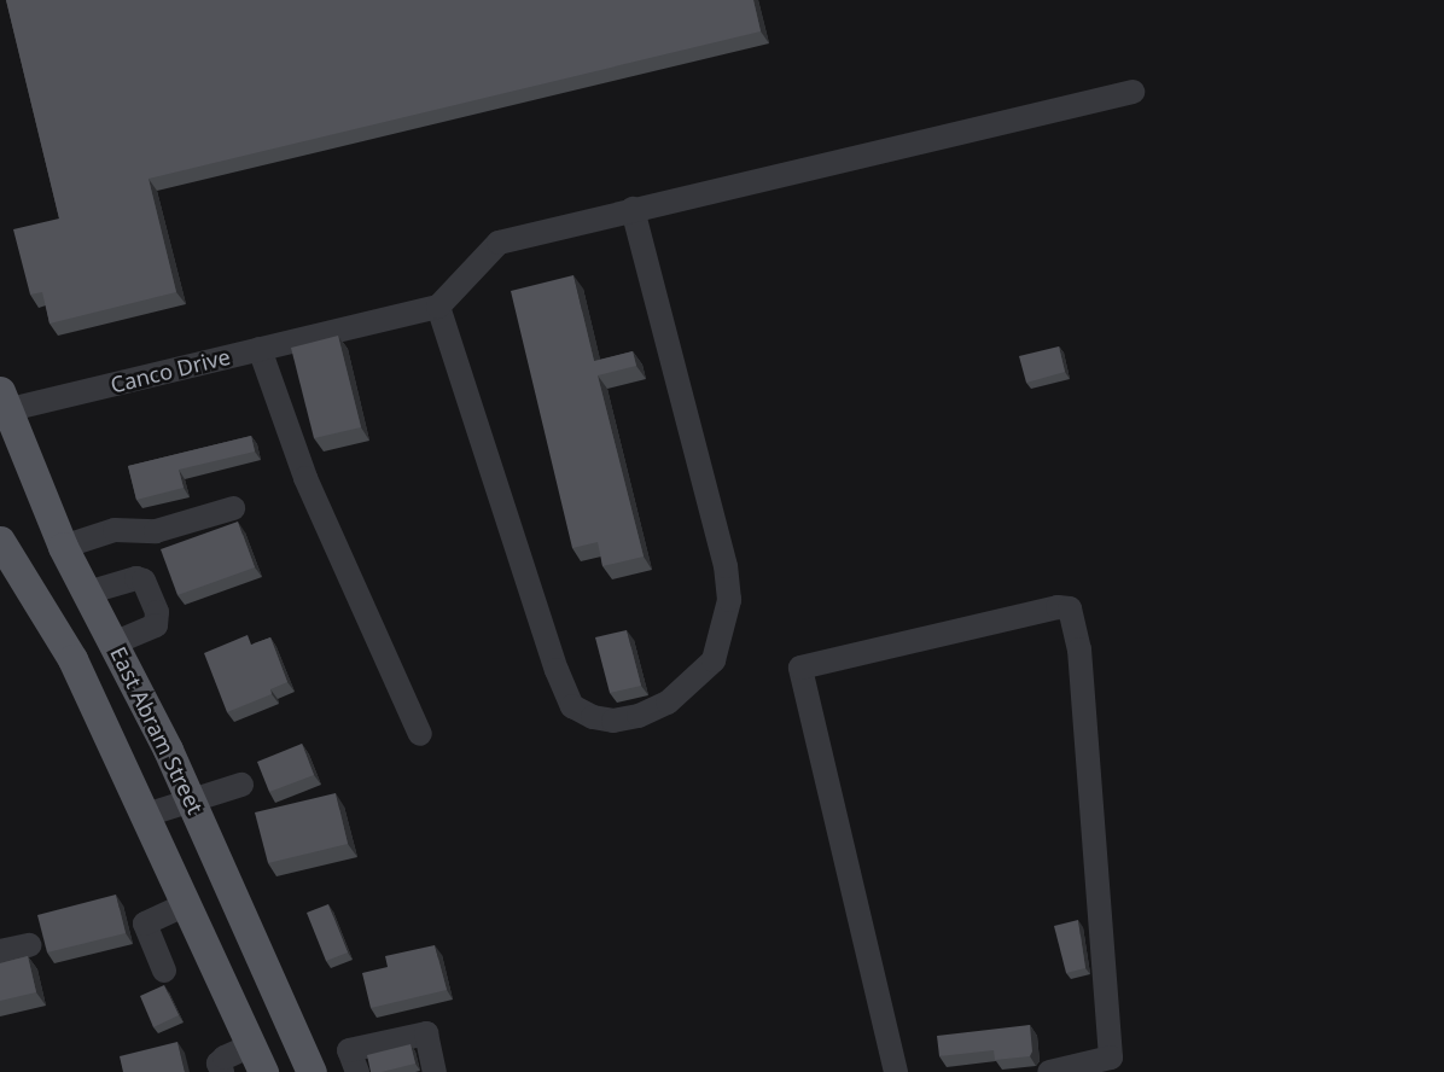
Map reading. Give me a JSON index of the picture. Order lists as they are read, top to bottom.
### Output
{
  "streets": {
    "main road": ["East Abram Street"],
    "street": ["Canco Drive"]
  },
  "crossings": [
    ["Canco Drive", "East Abram Street"]
  ]
}
